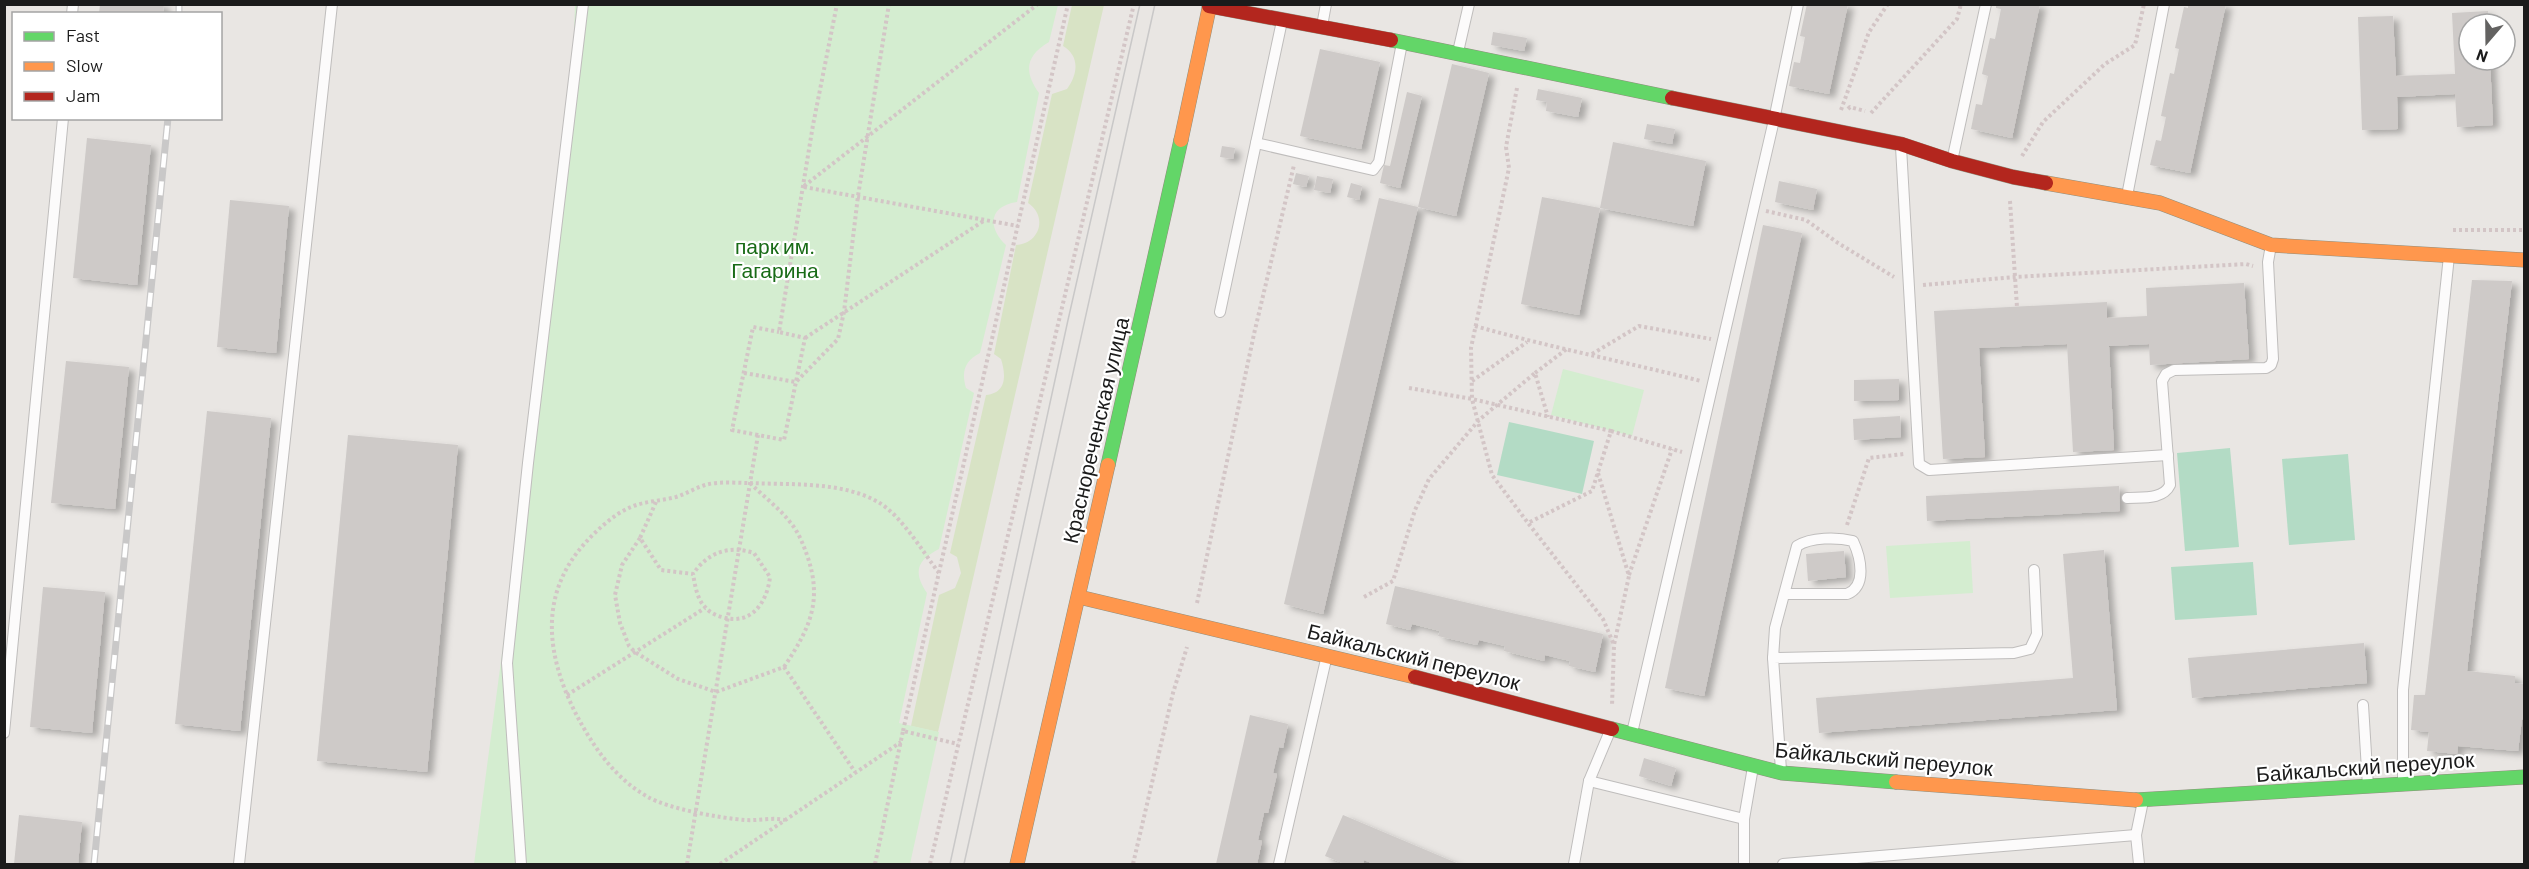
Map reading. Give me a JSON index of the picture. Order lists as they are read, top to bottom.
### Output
{
  "streets": {
    "street": ["Краснореченская улица", "Байкальский переулок"]
  },
  "crossings": [
    ["Краснореченская улица", "Байкальский переулок"]
  ],
  "parks": ["парк им. Гагарина"],
  "legend": ["Fast", "Slow", "Jam"],
  "north": "bottom"
}
